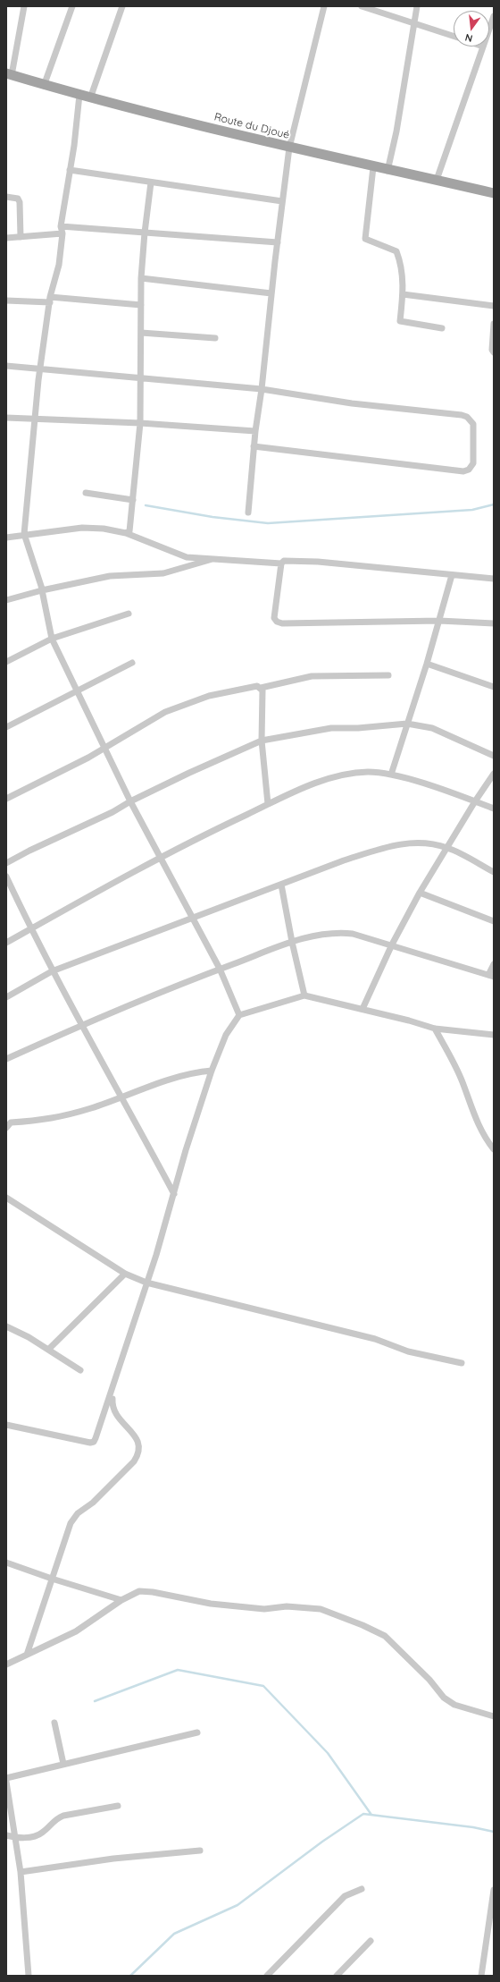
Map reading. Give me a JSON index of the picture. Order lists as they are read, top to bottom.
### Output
{
  "streets": {
    "main road": ["Route du Djoué"]
  },
  "north": "bottom"
}
